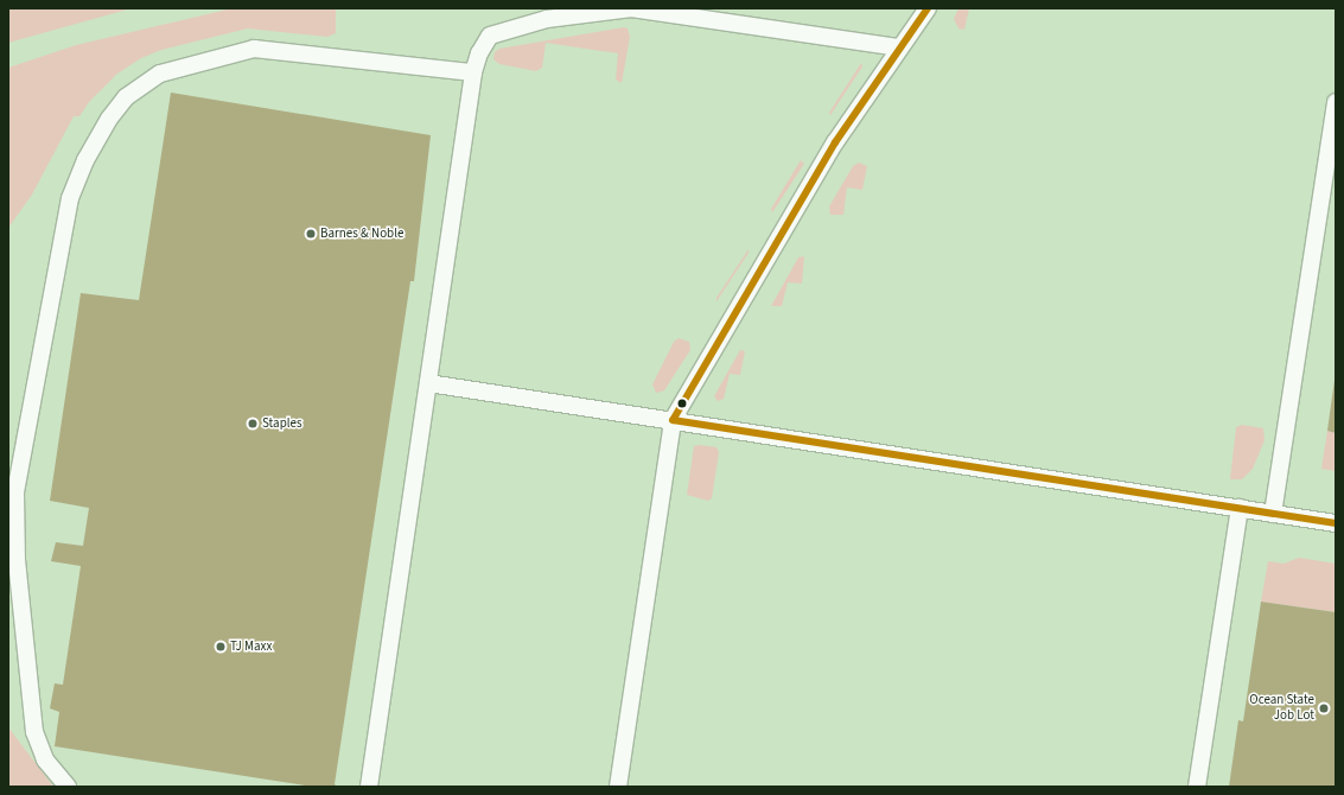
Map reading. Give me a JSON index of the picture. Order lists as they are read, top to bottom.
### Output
{
  "places": [
    "Barnes & Noble",
    "Staples",
    "TJ Maxx",
    "Ocean State Job Lot"
  ]
}
